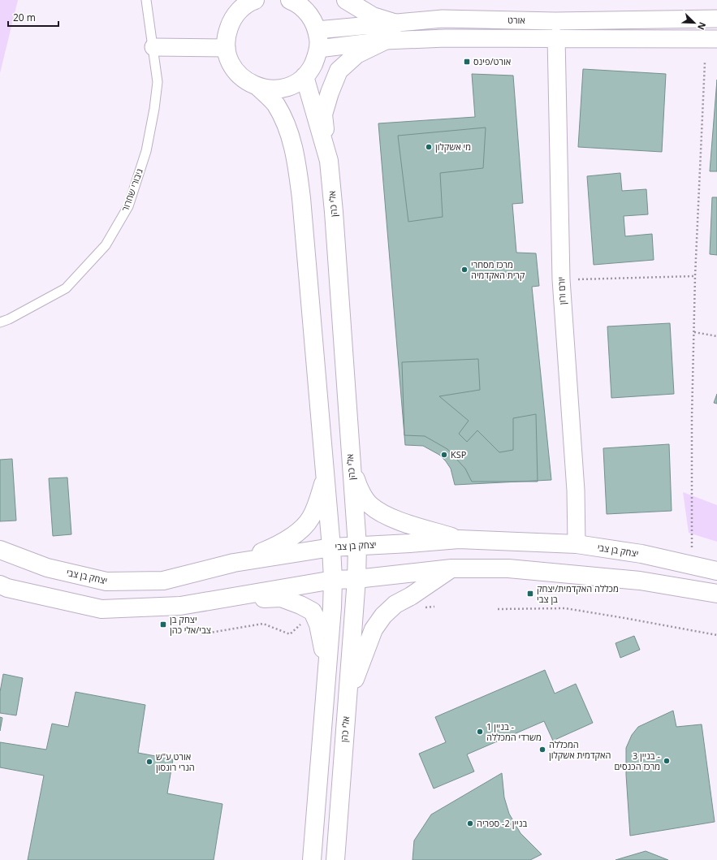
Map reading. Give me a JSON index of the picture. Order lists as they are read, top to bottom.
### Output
{
  "streets": {
    "street": [
      "אורט",
      "אלי כהן",
      "יורם ורון",
      "יצחק בן צבי"
    ],
    "lane": ["גיבורי שחרור"]
  },
  "crossings": [
    ["אורט", "יורם ורון"],
    ["אלי כהן", "יצחק בן צבי"],
    ["יורם ורון", "יצחק בן צבי"]
  ],
  "places": {
    "transit": ["אורט/פינס", "מכללה האקדמית/יצחק בן צבי", "יצחק בן צבי/אלי כהן"],
    "other": [
      "מי אשקלון",
      "מרכז מסחרי קרית האקדמיה",
      "KSP",
      "בניין 1 - משרדי המכללה",
      "המכללה האקדמית אשקלון",
      "בניין 3 - מרכז הכנסים",
      "אורט ע\"ש הנרי רונסון",
      "בניין 2- ספריה"
    ]
  },
  "scale_bar": "20 m",
  "north": "bottom right"
}
